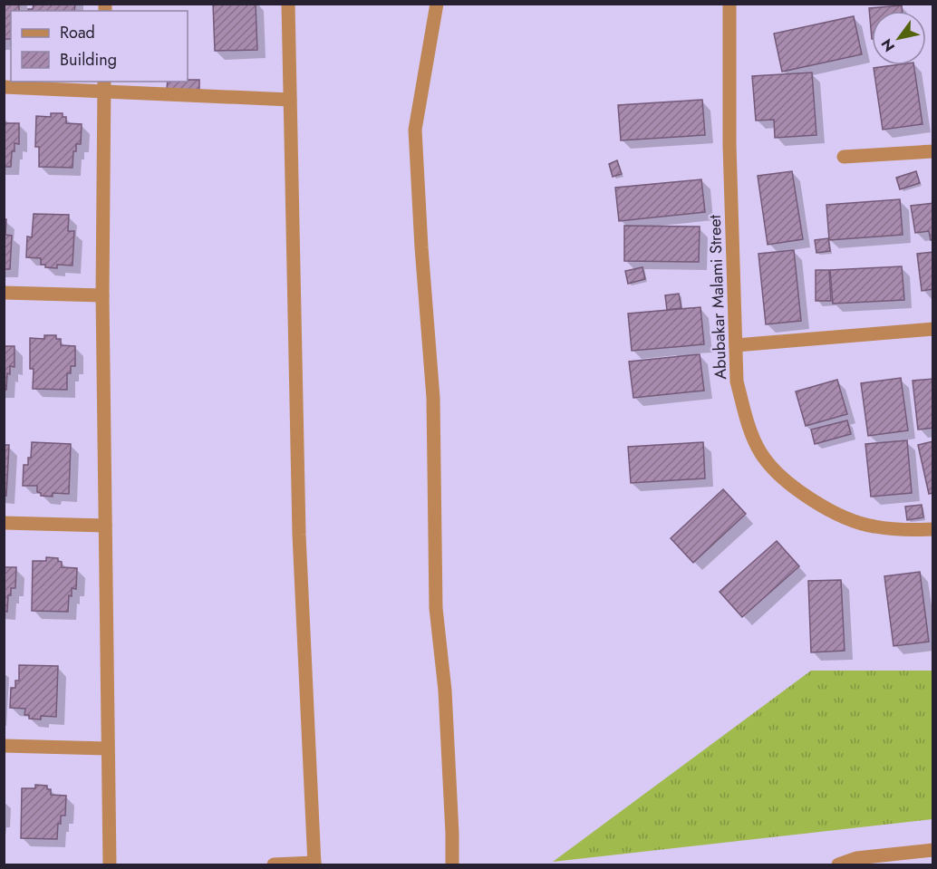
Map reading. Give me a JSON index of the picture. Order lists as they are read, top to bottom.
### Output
{
  "streets": {
    "street": ["Abubakar Malami Street"]
  },
  "legend": ["Road", "Building"],
  "north": "bottom left"
}
